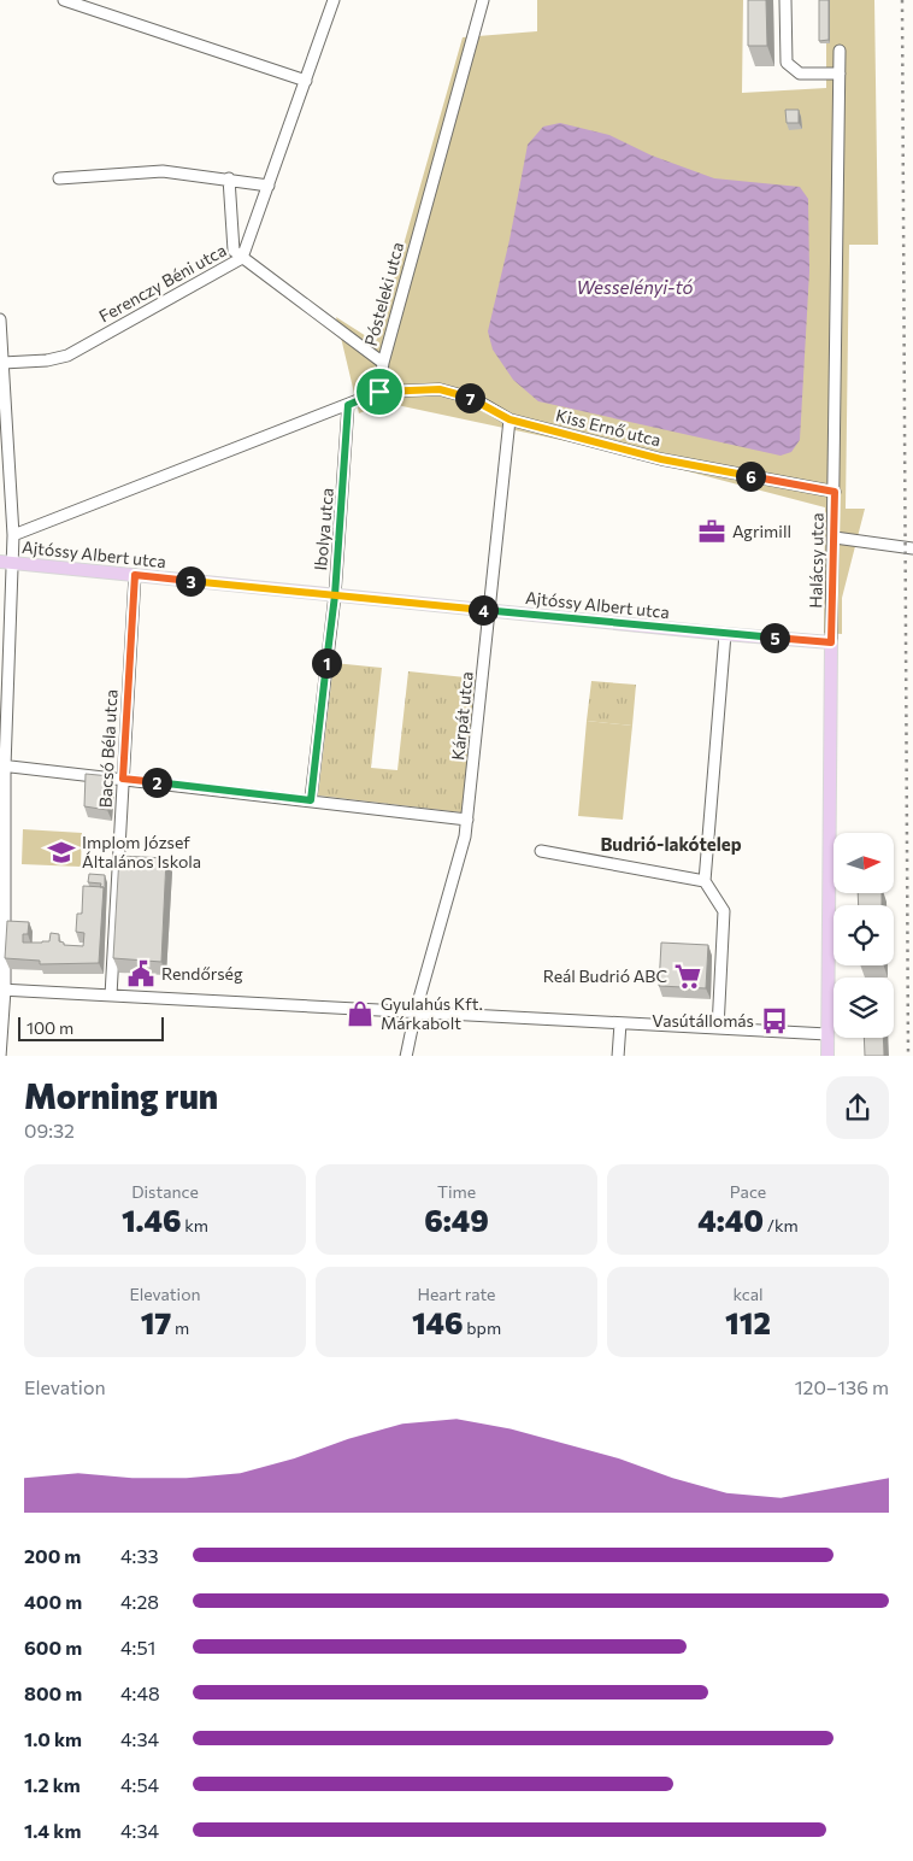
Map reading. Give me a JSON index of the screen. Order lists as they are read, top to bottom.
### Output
{
  "streets": {
    "main road": ["Ajtóssy Albert utca", "Halácsy utca"],
    "street": [
      "Ferenczy Béni utca",
      "Pósteleki utca",
      "Kiss Ernő utca",
      "Ibolya utca",
      "Kárpát utca",
      "Bacsó Béla utca"
    ]
  },
  "crossings": [
    ["Ferenczy Béni utca", "Pósteleki utca"],
    ["Pósteleki utca", "Kiss Ernő utca"],
    ["Kiss Ernő utca", "Halácsy utca"],
    ["Kiss Ernő utca", "Kárpát utca"],
    ["Ibolya utca", "Ajtóssy Albert utca"],
    ["Ajtóssy Albert utca", "Halácsy utca"],
    ["Ajtóssy Albert utca", "Kárpát utca"],
    ["Ajtóssy Albert utca", "Bacsó Béla utca"]
  ],
  "districts": ["Budrió-lakótelep"],
  "water": ["Wesselényi-tó"],
  "places": {
    "office": ["Agrimill"],
    "school or university": ["Implom József Általános Iskola"],
    "public building": ["Rendőrség"],
    "supermarket": ["Reál Budrió ABC"],
    "shop": ["Gyulahús Kft. Márkabolt"],
    "bus stop": ["Vasútállomás"]
  },
  "scale_bar": "100 m",
  "north": "right",
  "page": {
    "pins": [
      "7",
      "6",
      "3",
      "4",
      "5",
      "1",
      "2"
    ],
    "scale": "100 m",
    "heading": ["Morning run", "09:32"],
    "stats": [
      ["Distance", "1.46 km"],
      ["Time", "6:49"],
      ["Pace", "4:40 /km"],
      ["Elevation", "17 m"],
      ["Heart rate", "146 bpm"],
      ["kcal", "112"]
    ],
    "chart": ["Elevation", "120–136 m"],
    "list": [
      {
        "name": "200 m",
        "note": "4:33"
      },
      {
        "name": "400 m",
        "note": "4:28"
      },
      {
        "name": "600 m",
        "note": "4:51"
      },
      {
        "name": "800 m",
        "note": "4:48"
      },
      {
        "name": "1.0 km",
        "note": "4:34"
      },
      {
        "name": "1.2 km",
        "note": "4:54"
      },
      {
        "name": "1.4 km",
        "note": "4:34"
      }
    ]
  }
}
